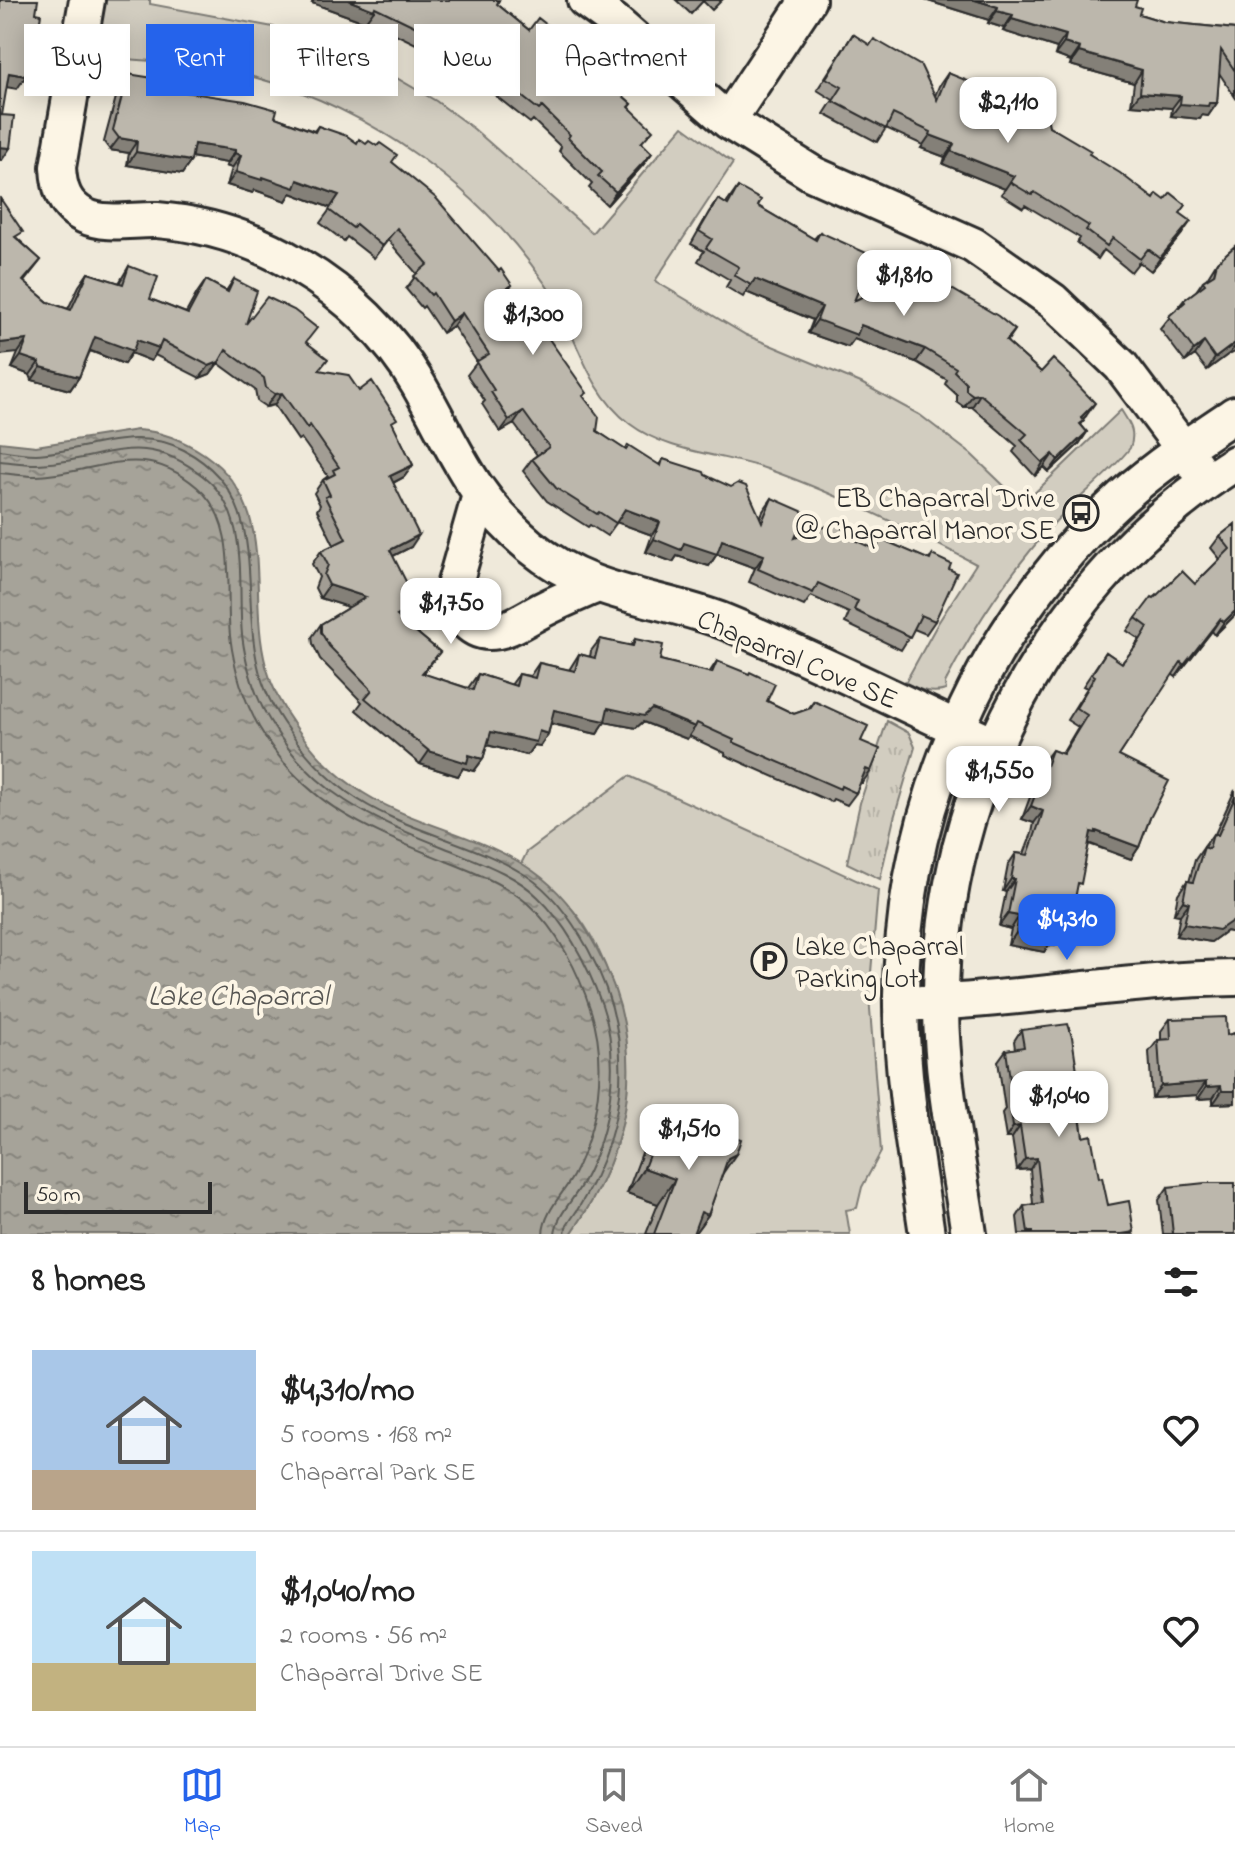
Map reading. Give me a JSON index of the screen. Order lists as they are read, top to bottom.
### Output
{
  "streets": {
    "street": ["Chaparral Cove SE"]
  },
  "water": ["Lake Chaparral"],
  "places": {
    "bus stop": ["EB Chaparral Drive @ Chaparral Manor SE"],
    "parking": ["Lake Chaparral Parking Lot"]
  },
  "scale_bar": "50 m",
  "page": {
    "chip": [
      "Buy",
      "Rent",
      "Filters",
      "New",
      "Apartment"
    ],
    "price": [
      "$2,110",
      "$1,810",
      "$1,300",
      "$1,750",
      "$1,550",
      "$4,310",
      "$1,040",
      "$1,510"
    ],
    "scale": "50 m",
    "heading": "8 homes",
    "list": [
      {
        "name": "$4,310/mo",
        "note": "5 rooms · 168 m² · Chaparral Park SE"
      },
      {
        "name": "$1,040/mo",
        "note": "2 rooms · 56 m² · Chaparral Drive SE"
      }
    ],
    "tabs": ["Map", "Saved", "Home"]
  }
}
